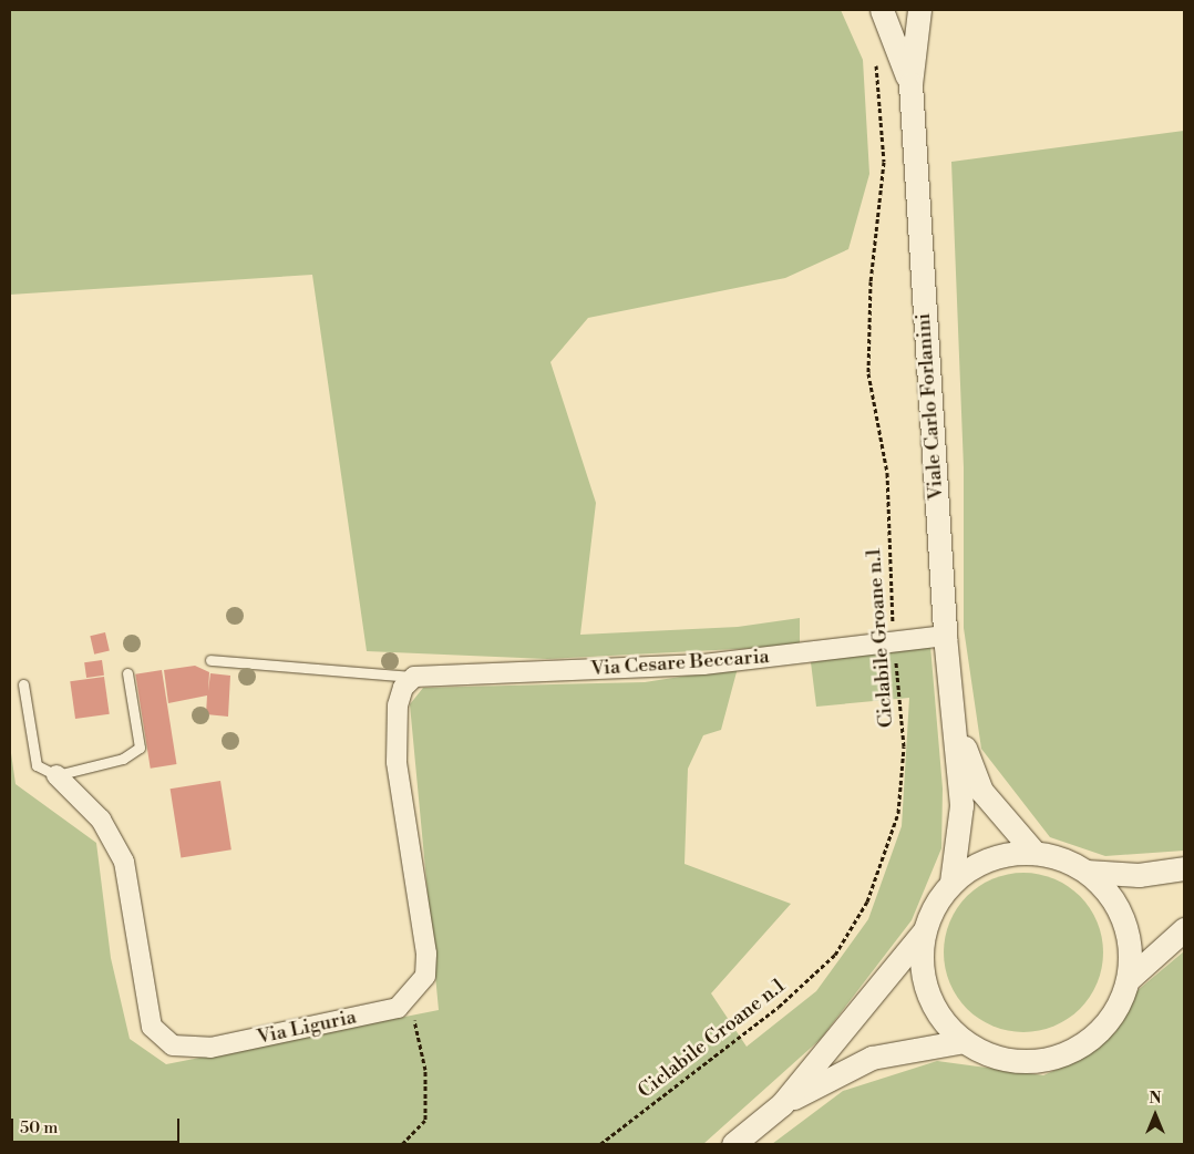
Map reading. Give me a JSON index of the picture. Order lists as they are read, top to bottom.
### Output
{
  "streets": {
    "street": ["Viale Carlo Forlanini", "Via Cesare Beccaria", "Via Liguria"],
    "path": ["Ciclabile Groane n.1"]
  },
  "crossings": [
    ["Viale Carlo Forlanini", "Via Cesare Beccaria"],
    ["Ciclabile Groane n.1", "Via Cesare Beccaria"],
    ["Via Cesare Beccaria", "Via Liguria"]
  ],
  "scale_bar": "50 m",
  "north": "top"
}
